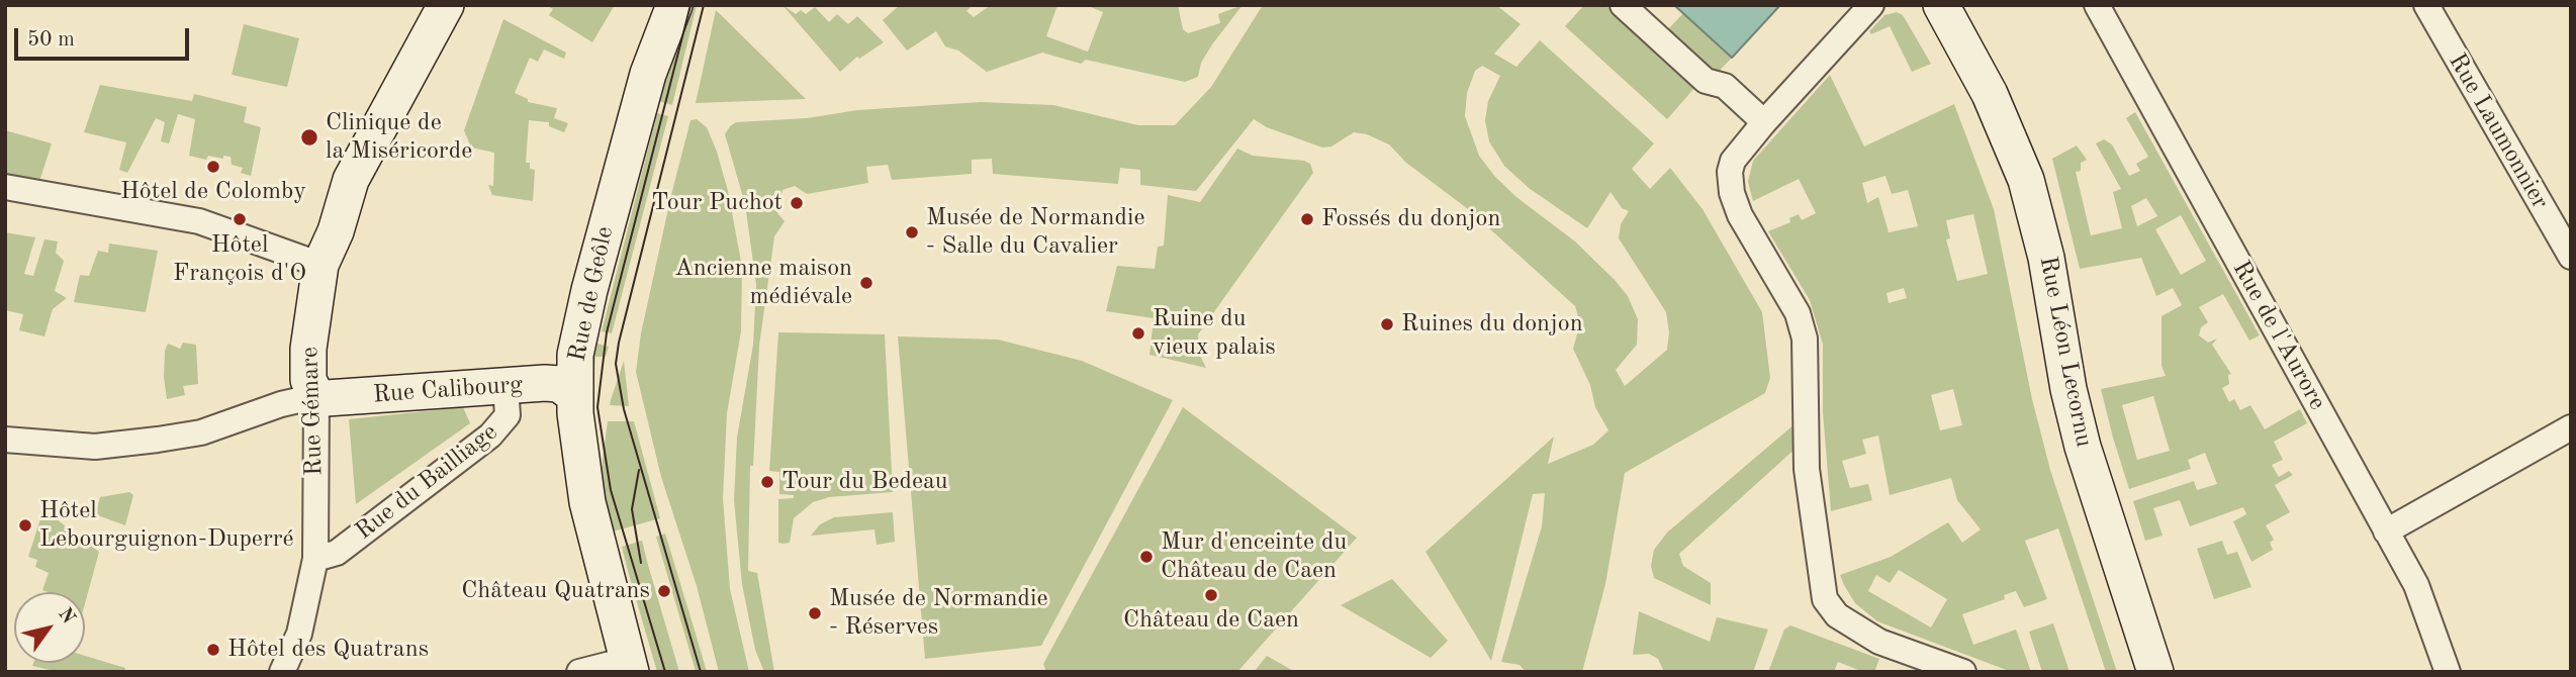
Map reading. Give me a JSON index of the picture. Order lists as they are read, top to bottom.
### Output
{
  "streets": {
    "main road": [
      "Rue de Geôle",
      "Rue Léon Lecornu",
      "Rue Calibourg",
      "Rue Gémare"
    ],
    "street": ["Rue Laumonnier", "Rue de l'Aurore", "Rue du Bailliage"]
  },
  "crossings": [
    ["Rue de Geôle", "Rue Calibourg"],
    ["Rue Calibourg", "Rue Gémare"],
    ["Rue Calibourg", "Rue du Bailliage"],
    ["Rue Gémare", "Rue du Bailliage"]
  ],
  "places": [
    "Clinique de la Miséricorde",
    "Hôtel de Colomby",
    "Tour Puchot",
    "Hôtel François d'O",
    "Fossés du donjon",
    "Musée de Normandie - Salle du Cavalier",
    "Ancienne maison médiévale",
    "Ruines du donjon",
    "Ruine du vieux palais",
    "Tour du Bedeau",
    "Hôtel Lebourguignon-Duperré",
    "Mur d'enceinte du Château de Caen",
    "Château Quatrans",
    "Château de Caen",
    "Musée de Normandie - Réserves",
    "Hôtel des Quatrans"
  ],
  "scale_bar": "50 m",
  "north": "top right"
}
